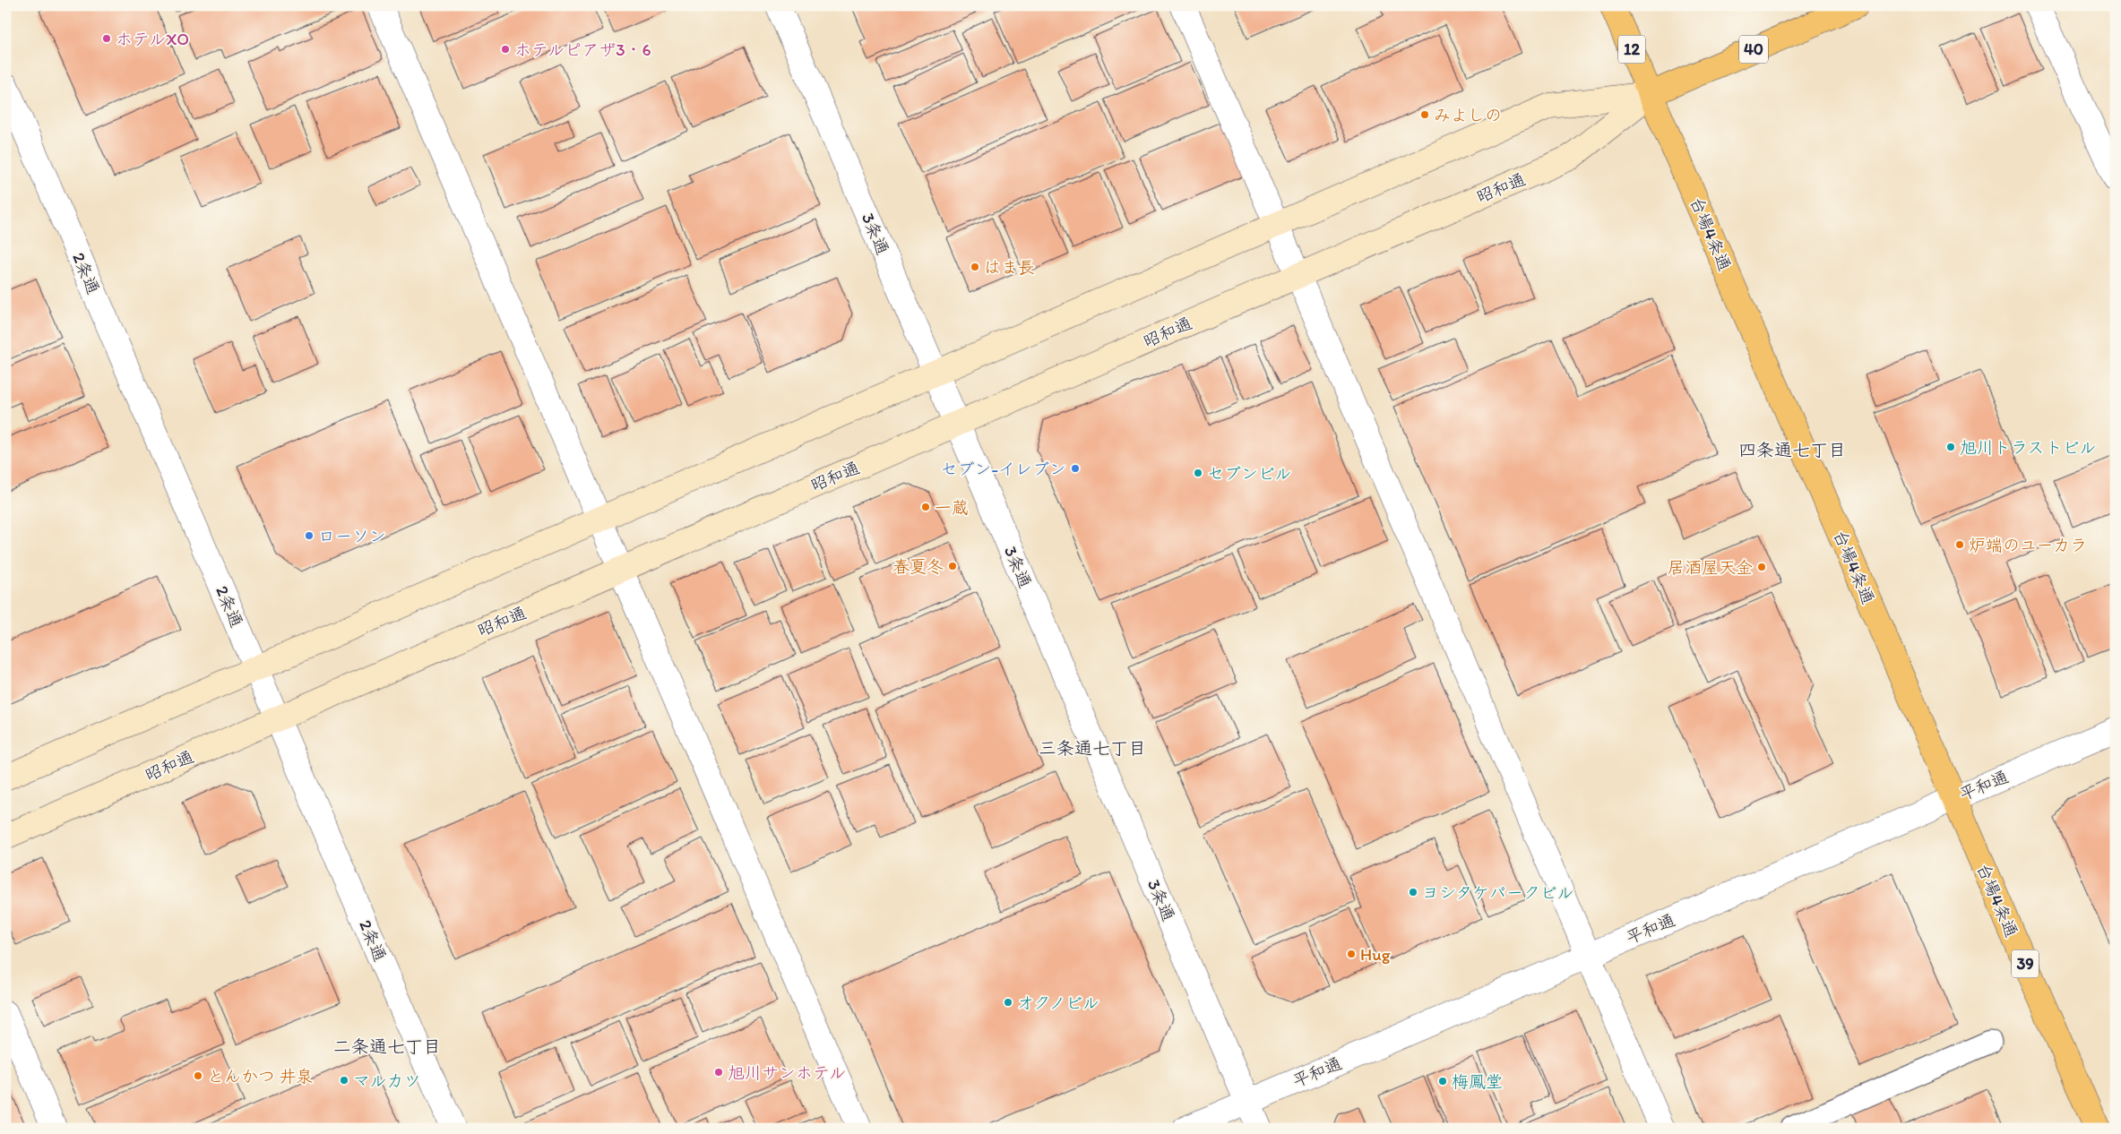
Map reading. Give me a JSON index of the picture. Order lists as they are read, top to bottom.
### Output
{
  "streets": {
    "highway": [
      "12",
      "40",
      "昭和通",
      "台場4条通",
      "39"
    ],
    "street": ["3条通", "2条通", "平和通"]
  },
  "crossings": [
    ["昭和通", "3条通"],
    ["昭和通", "台場4条通"],
    ["昭和通", "2条通"],
    ["3条通", "平和通"],
    ["台場4条通", "平和通"]
  ],
  "districts": ["四条通七丁目", "三条通七丁目", "二条通七丁目"],
  "places": [
    "ホテルXO",
    "ホテルピアザ3・6",
    "みよしの",
    "はま長",
    "旭川トラストビル",
    "セブン-イレブン",
    "セブンビル",
    "一蔵",
    "ローソン",
    "炉端のユーカラ",
    "春夏冬",
    "居酒屋天金",
    "ヨシタケパークビル",
    "Hug",
    "オクノビル",
    "旭川サンホテル",
    "とんかつ 井泉",
    "マルカツ",
    "梅鳳堂"
  ]
}
